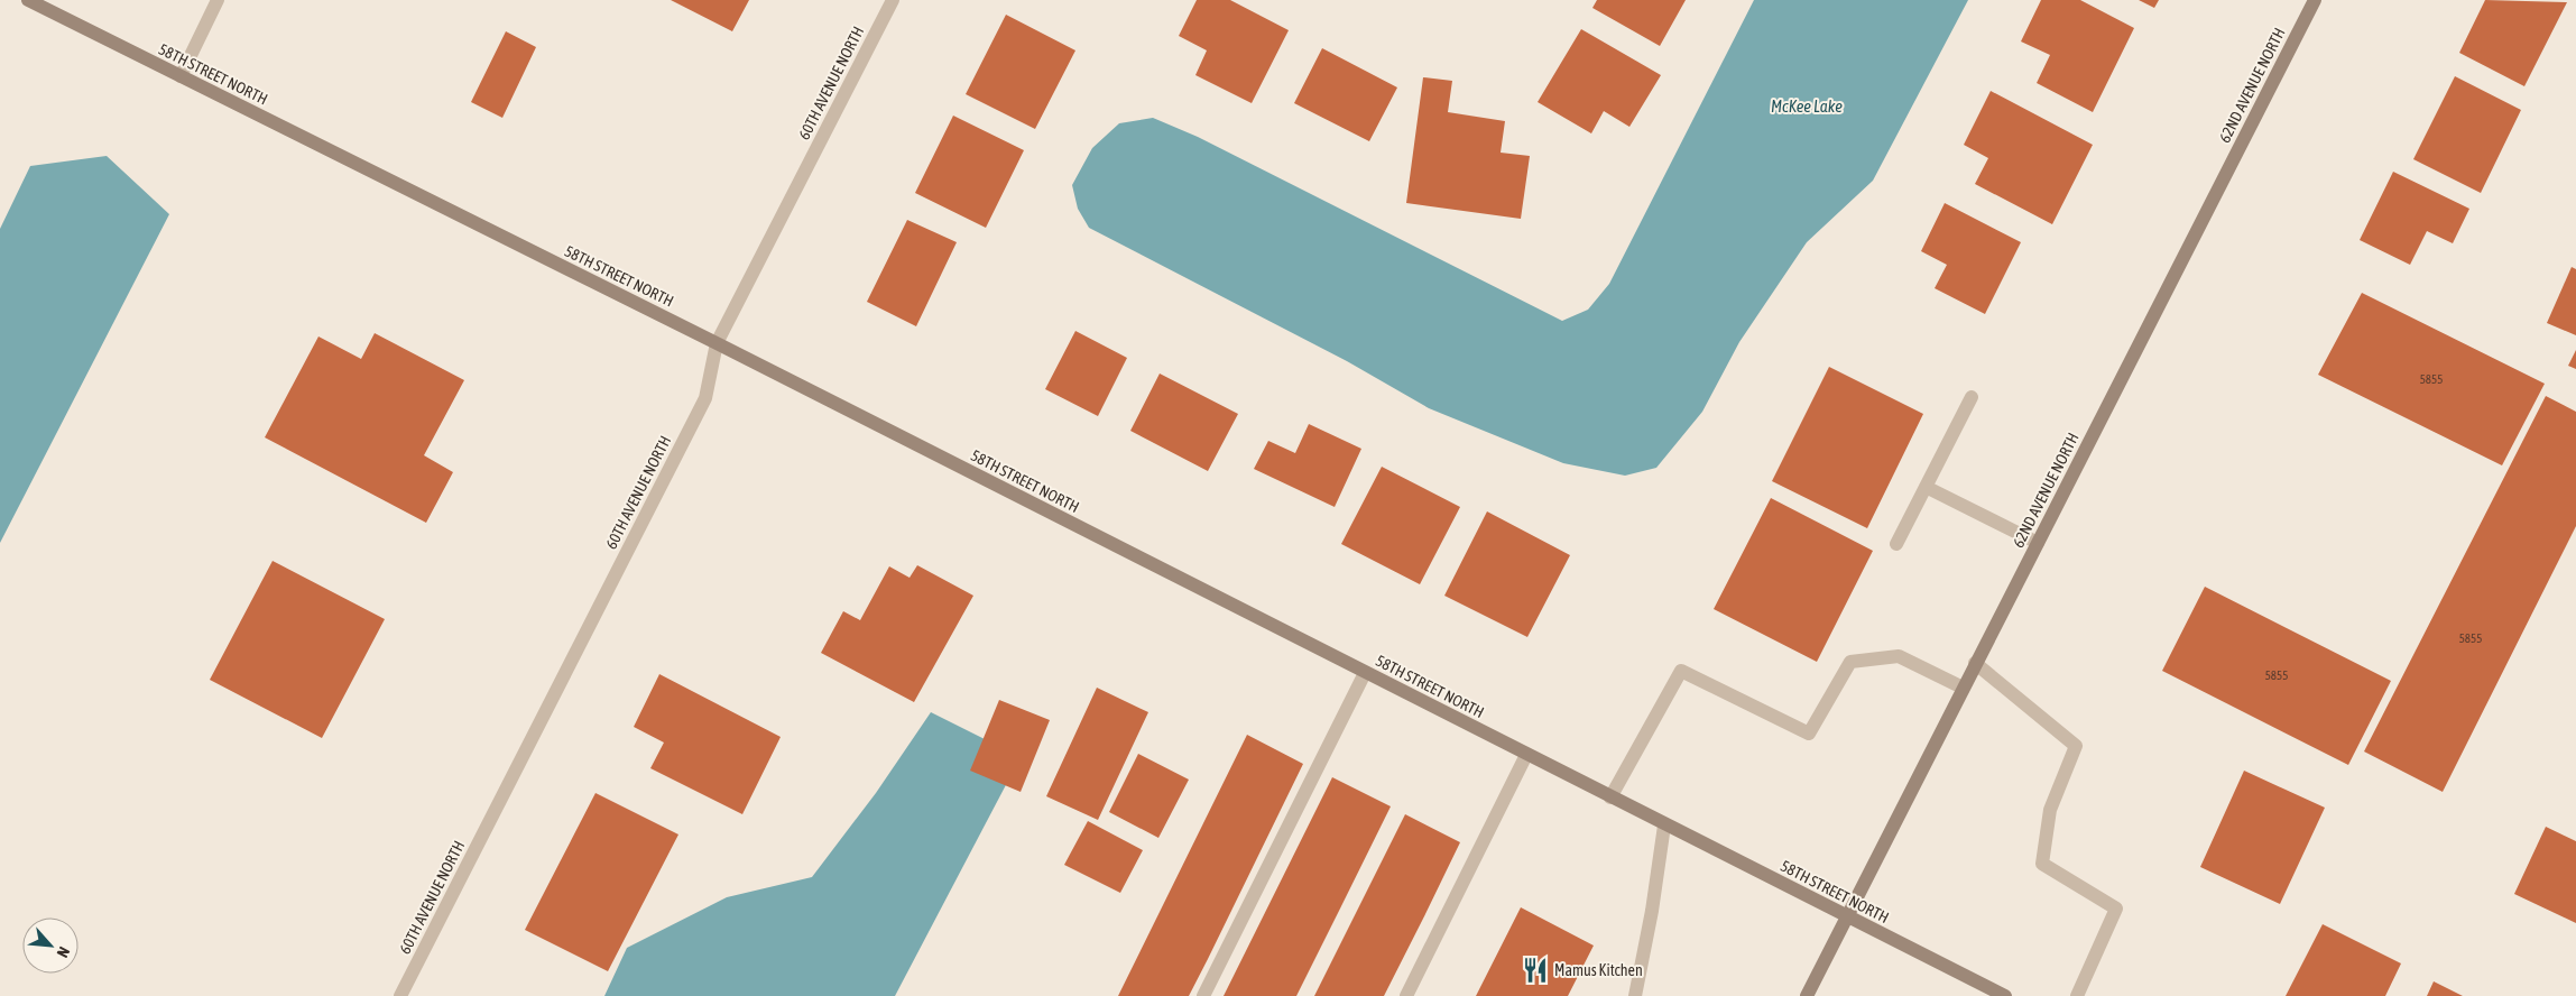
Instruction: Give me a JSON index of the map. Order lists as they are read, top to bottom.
{
  "streets": {
    "street": ["58TH STREET NORTH", "60TH AVENUE NORTH", "62ND AVENUE NORTH"]
  },
  "crossings": [
    ["58TH STREET NORTH", "60TH AVENUE NORTH"],
    ["58TH STREET NORTH", "62ND AVENUE NORTH"]
  ],
  "water": ["McKee Lake"],
  "places": {
    "restaurant": ["Mamus Kitchen"]
  },
  "house_numbers": ["5855", "5855", "5855"],
  "north": "bottom right"
}
